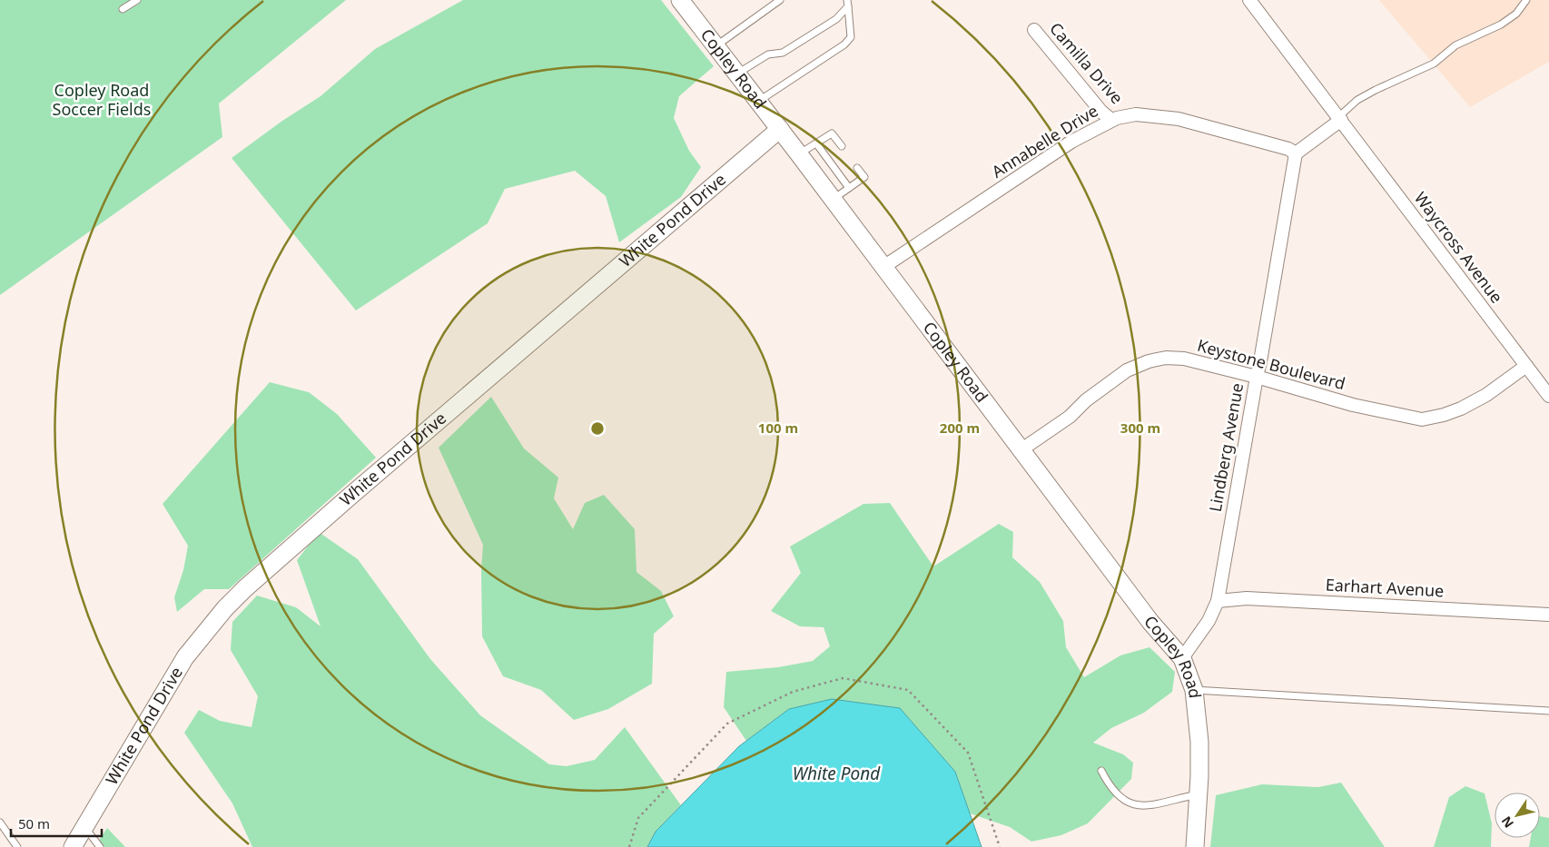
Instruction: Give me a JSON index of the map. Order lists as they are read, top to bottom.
{
  "streets": {
    "main road": ["Copley Road", "White Pond Drive"],
    "street": [
      "Camilla Drive",
      "Annabelle Drive",
      "Waycross Avenue",
      "Keystone Boulevard",
      "Lindberg Avenue",
      "Earhart Avenue"
    ]
  },
  "crossings": [
    ["Camilla Drive", "Annabelle Drive"],
    ["Copley Road", "Annabelle Drive"],
    ["Copley Road", "White Pond Drive"],
    ["Copley Road", "Keystone Boulevard"],
    ["Copley Road", "Lindberg Avenue"],
    ["Annabelle Drive", "Lindberg Avenue"],
    ["Waycross Avenue", "Keystone Boulevard"],
    ["Keystone Boulevard", "Lindberg Avenue"],
    ["Lindberg Avenue", "Earhart Avenue"]
  ],
  "water": ["White Pond"],
  "parks": ["Copley Road Soccer Fields"],
  "scale_bar": "50 m",
  "north": "bottom left",
  "rings": ["100 m", "200 m", "300 m"]
}
